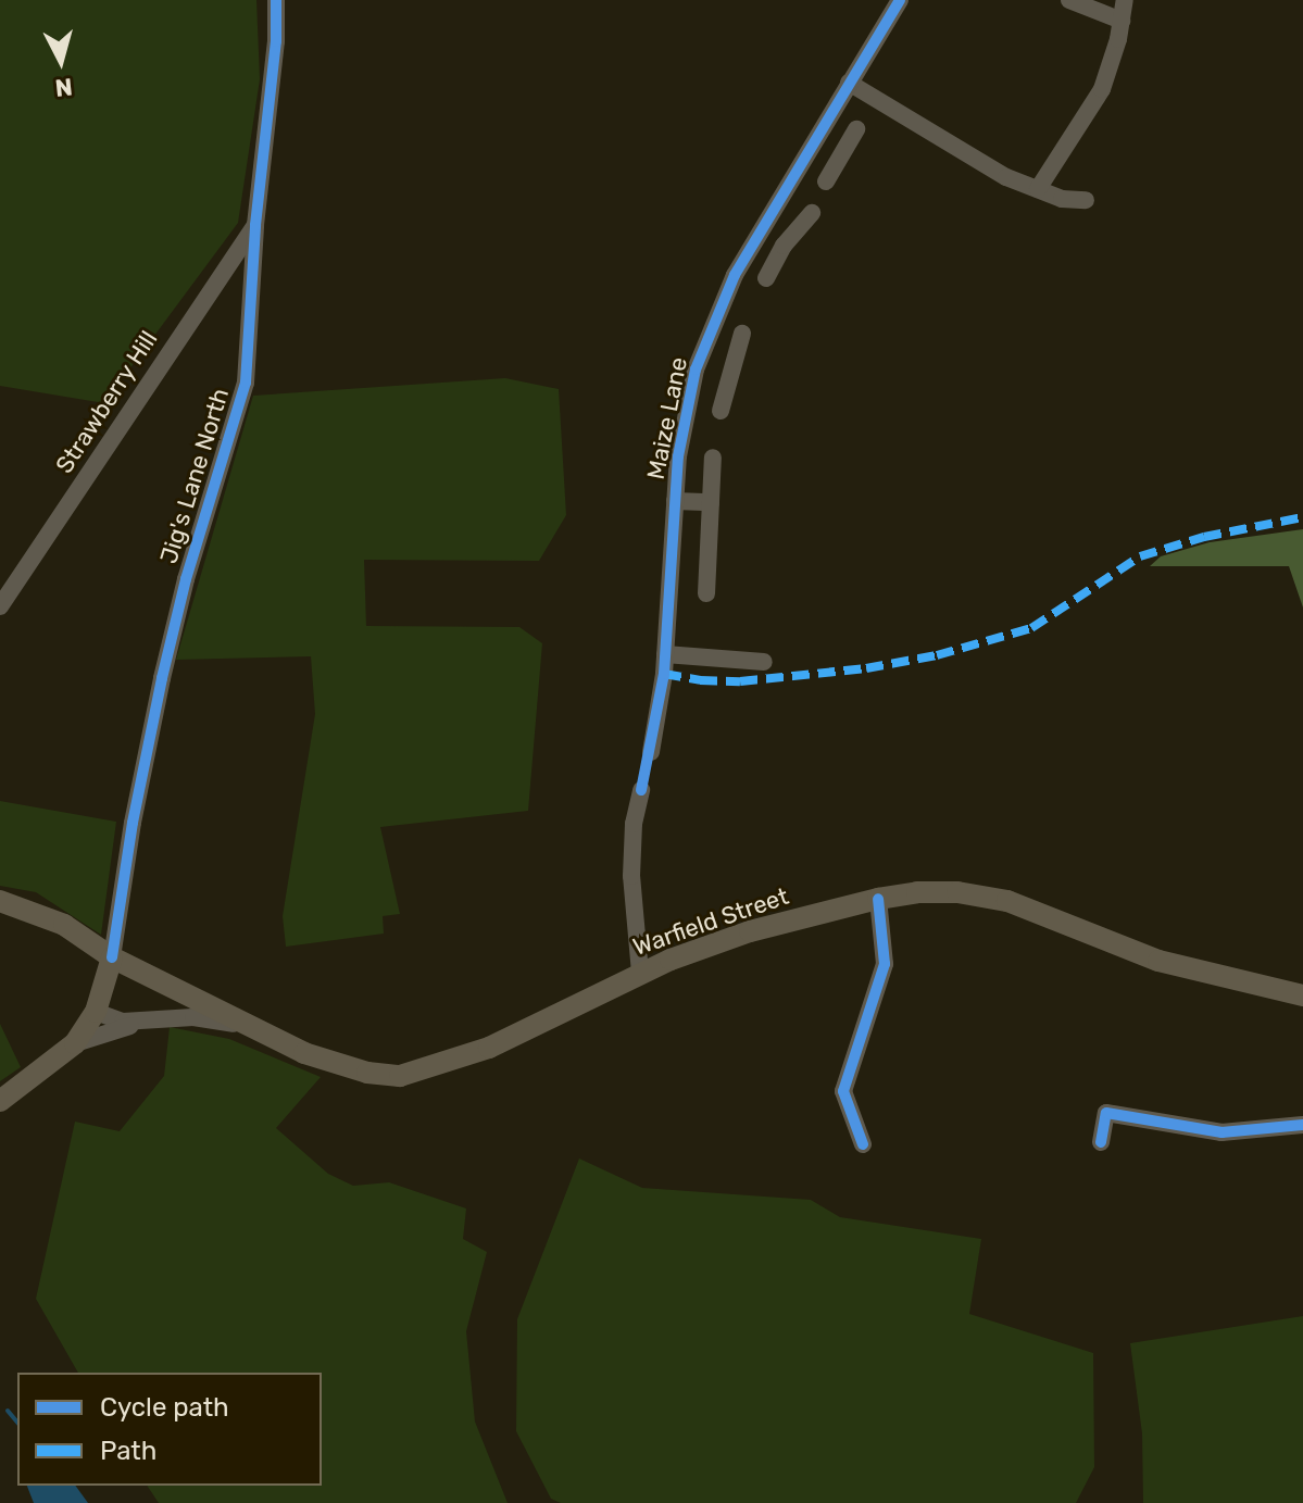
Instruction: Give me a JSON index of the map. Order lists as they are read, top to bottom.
{
  "streets": {
    "main road": ["Warfield Street"],
    "street": ["Strawberry Hill", "Maize Lane", "Jig's Lane North"]
  },
  "crossings": [
    ["Strawberry Hill", "Jig's Lane North"],
    ["Jig's Lane North", "Warfield Street"]
  ],
  "legend": ["Cycle path", "Path"],
  "north": "bottom"
}
